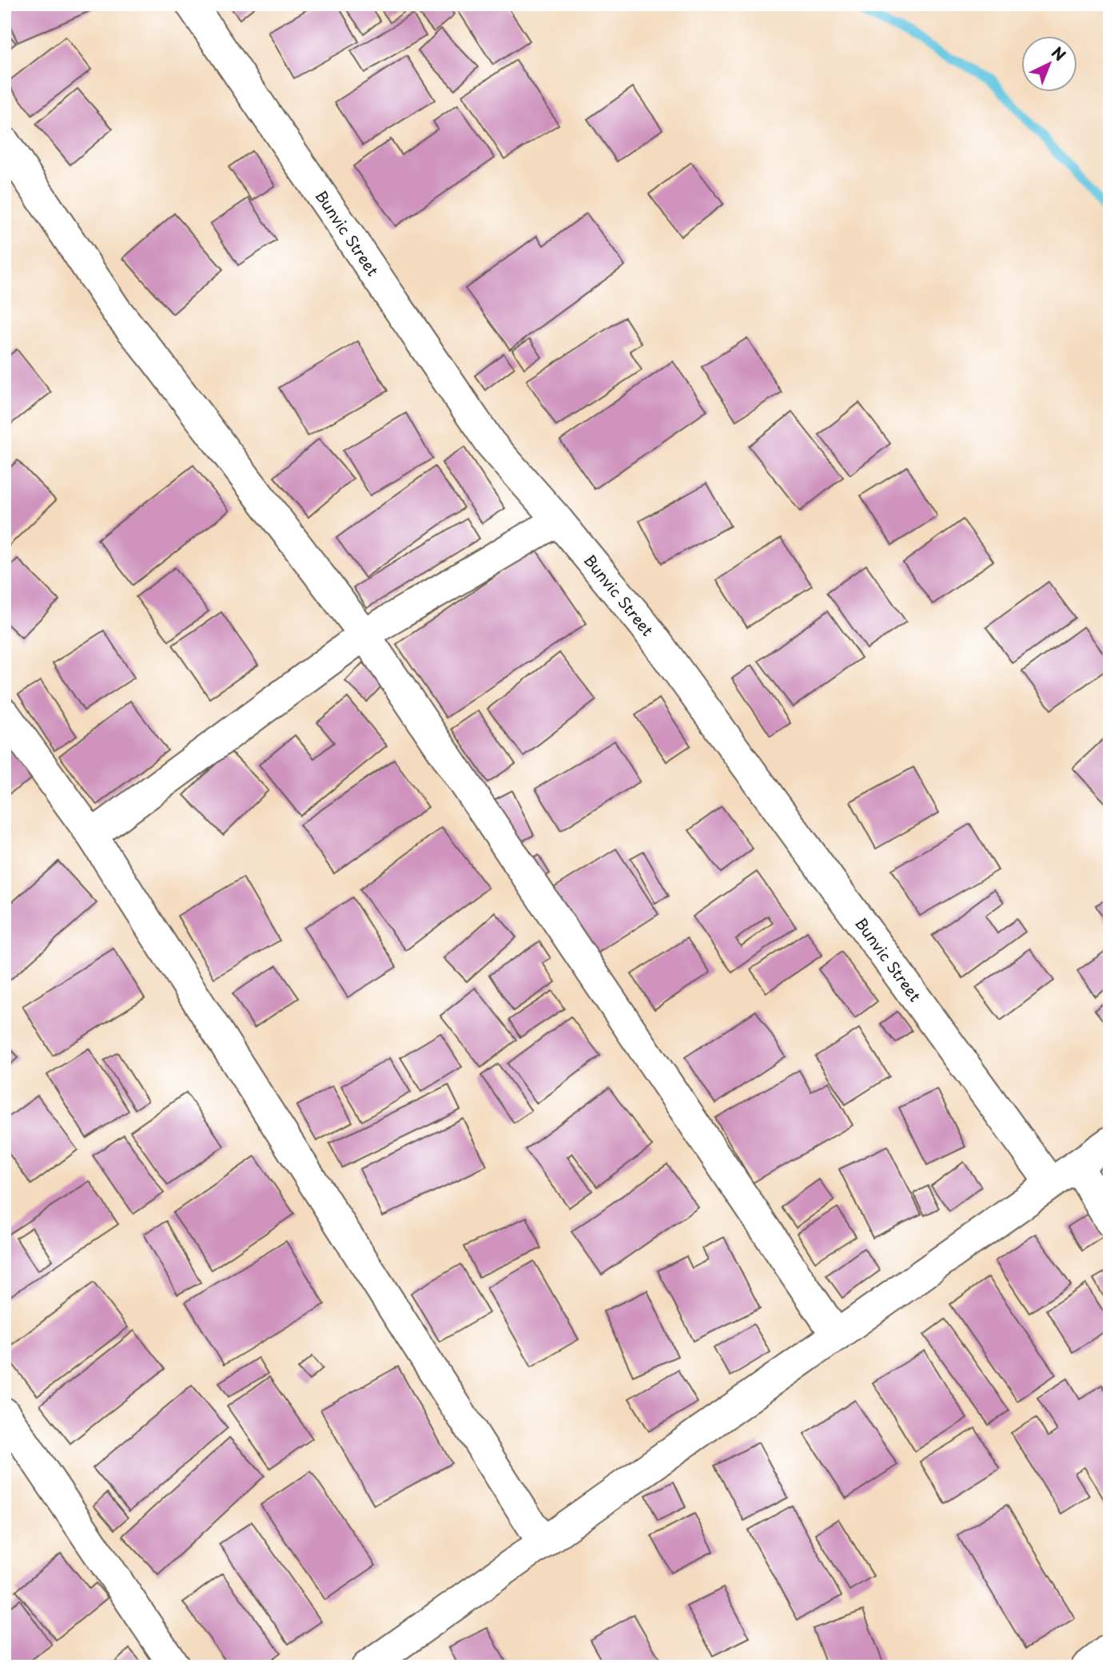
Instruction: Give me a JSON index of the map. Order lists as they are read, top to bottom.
{
  "streets": {
    "street": ["Bunvic Street"]
  },
  "north": "top right"
}
